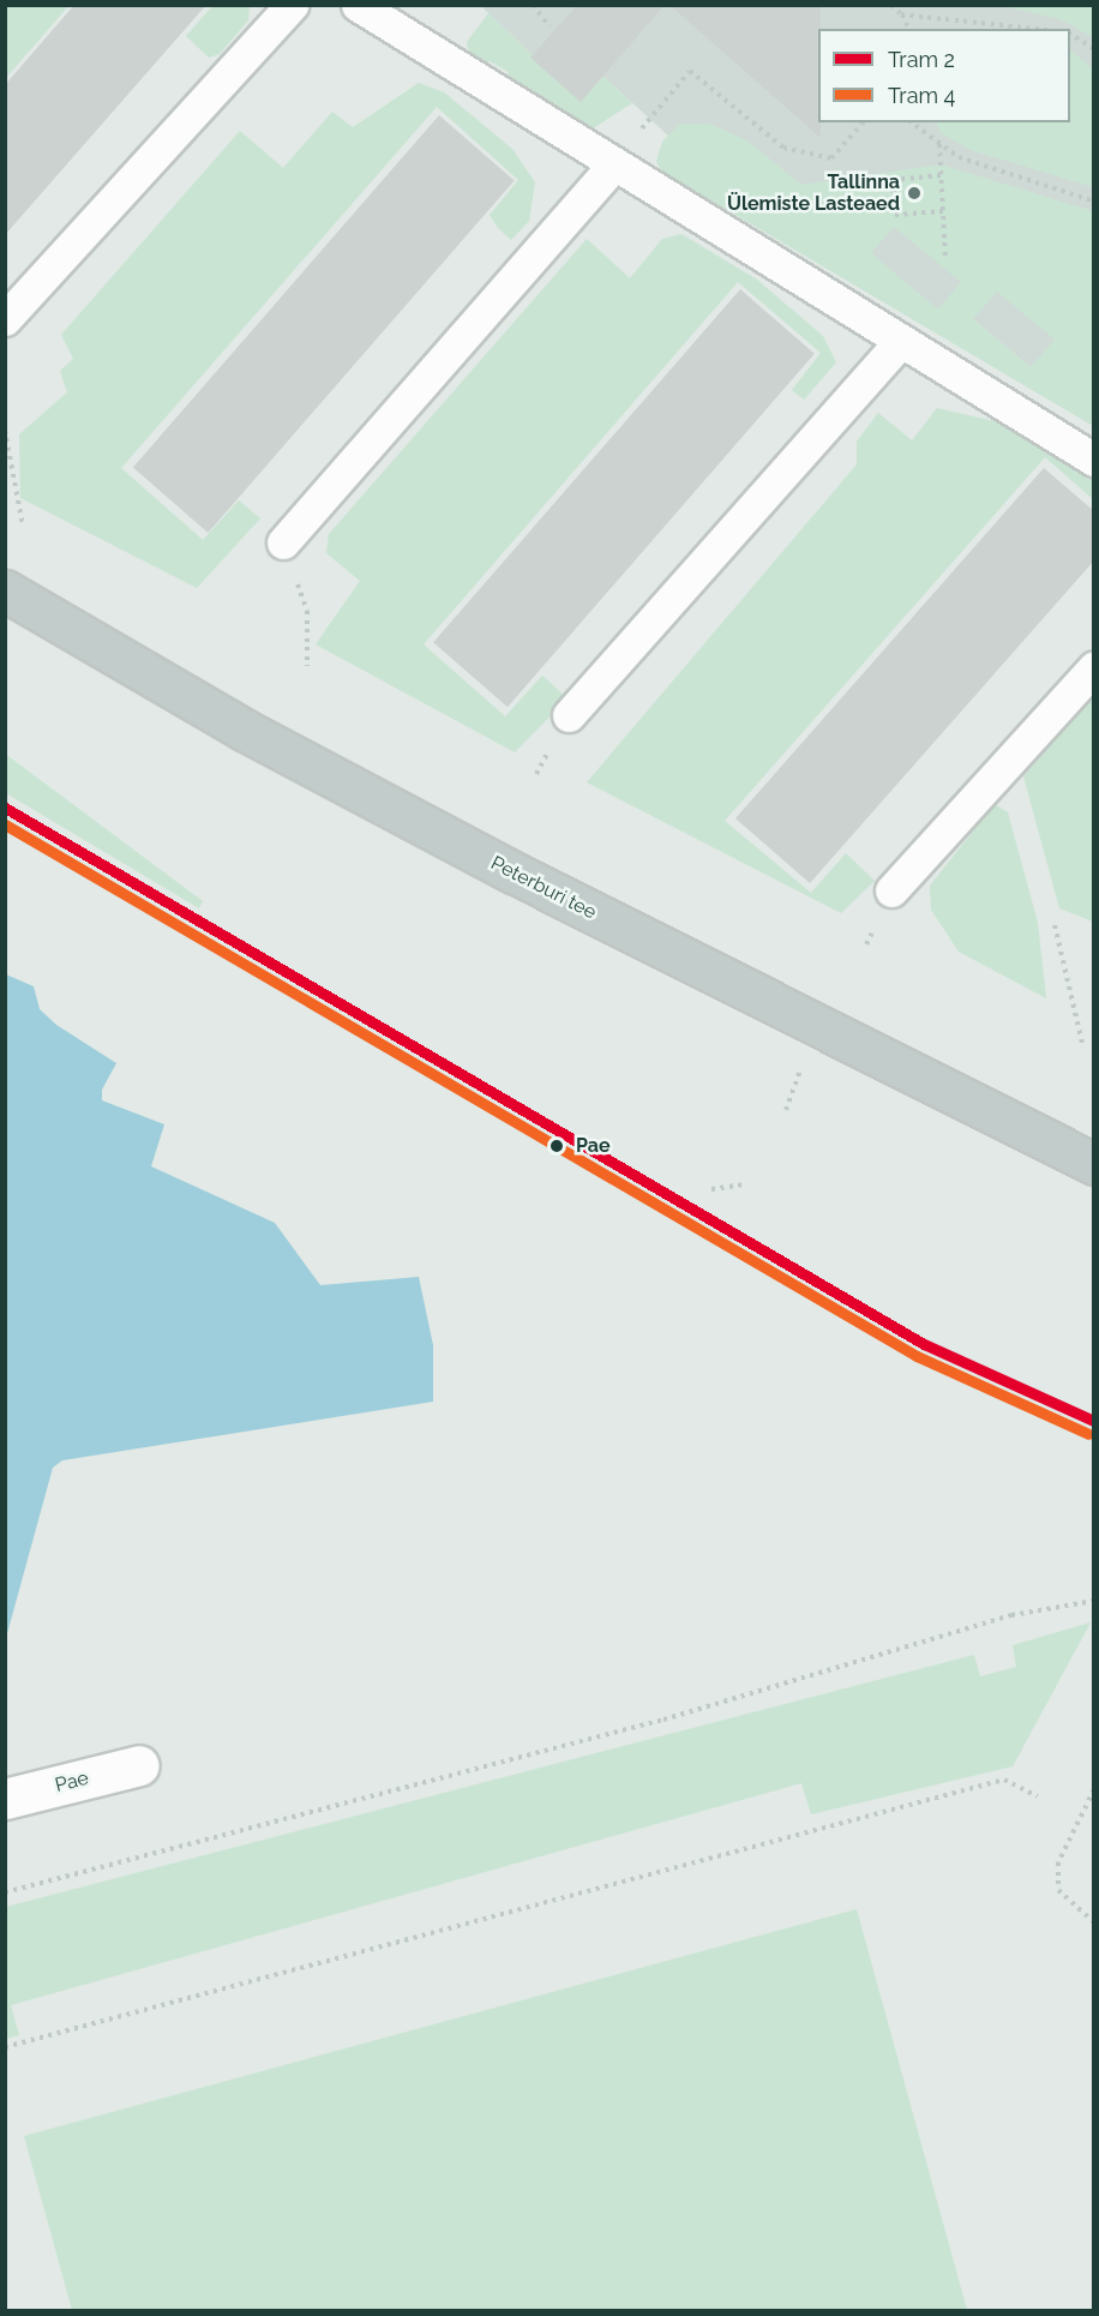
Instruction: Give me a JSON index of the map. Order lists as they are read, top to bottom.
{
  "streets": {
    "highway": ["Peterburi tee"],
    "main road": ["Pae"]
  },
  "places": ["Tallinna Ülemiste Lasteaed", "Pae"],
  "lines": ["tram line 2", "tram line 4"],
  "legend": ["Tram 2", "Tram 4"]
}
